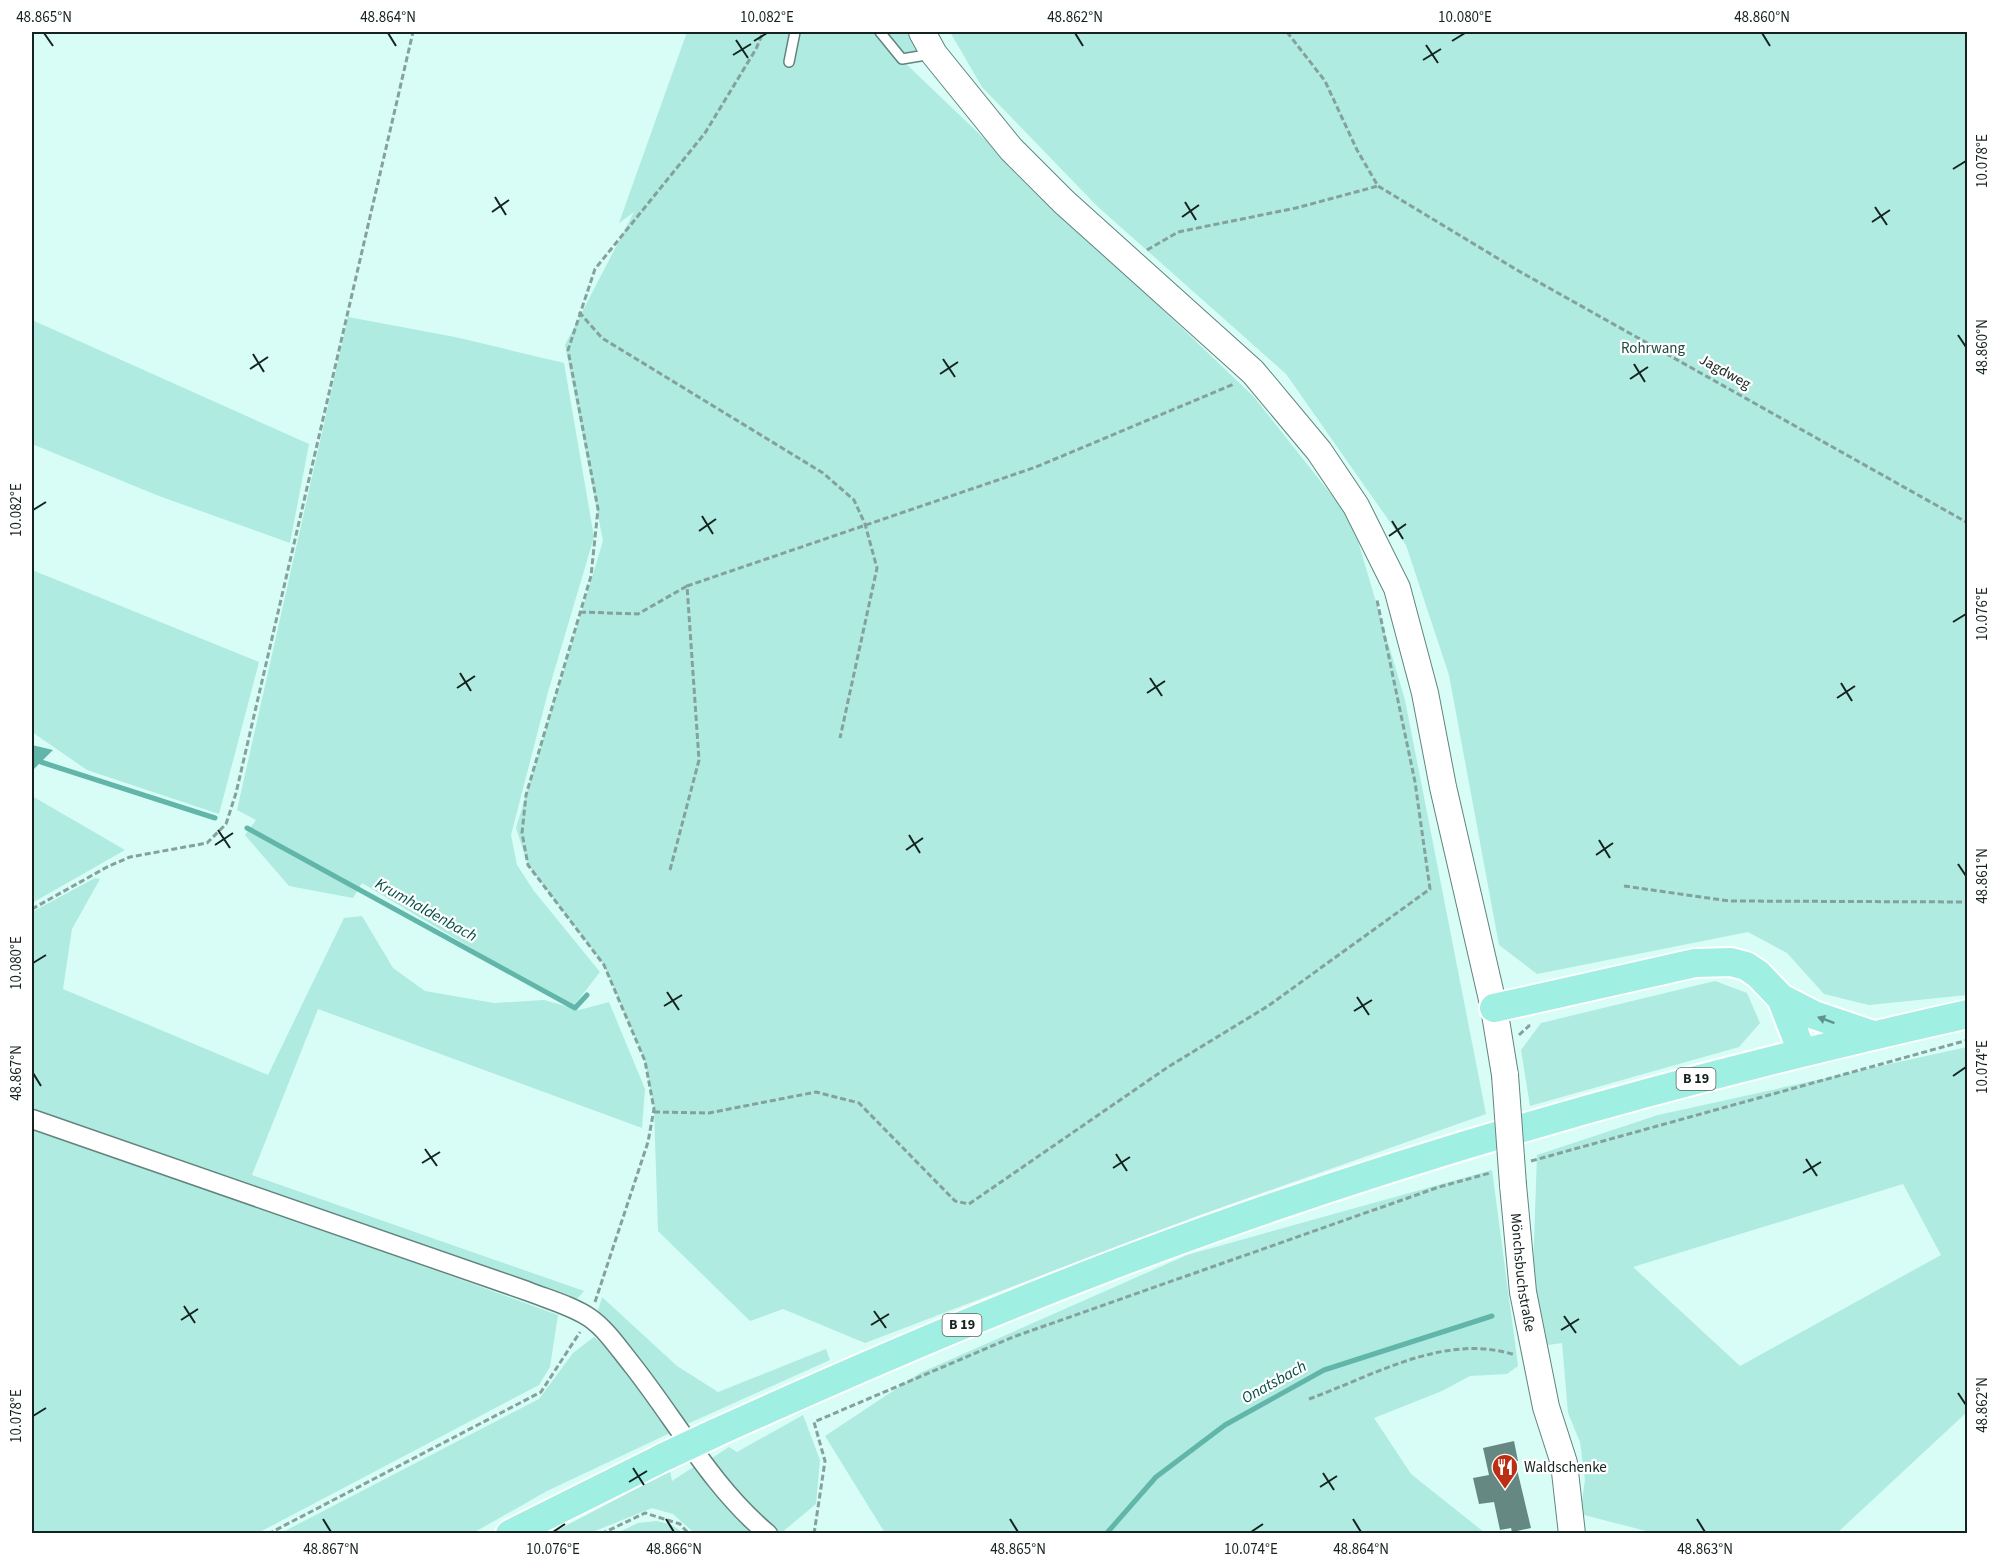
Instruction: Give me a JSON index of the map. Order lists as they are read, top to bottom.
{
  "streets": {
    "main road": ["B 19"],
    "street": ["Mönchsbuchstraße"],
    "path": ["Jagdweg"]
  },
  "water": ["Krumhaldenbach", "Onatsbach"],
  "parks": ["Rohrwang"],
  "places": {
    "restaurant": ["Waldschenke"]
  },
  "coordinates": [
    "48.865°N",
    "48.864°N",
    "10.082°E",
    "48.862°N",
    "10.080°E",
    "48.860°N",
    "10.078°E",
    "10.076°E",
    "48.861°N",
    "10.074°E",
    "48.867°N",
    "48.866°N",
    "48.863°N"
  ]
}
